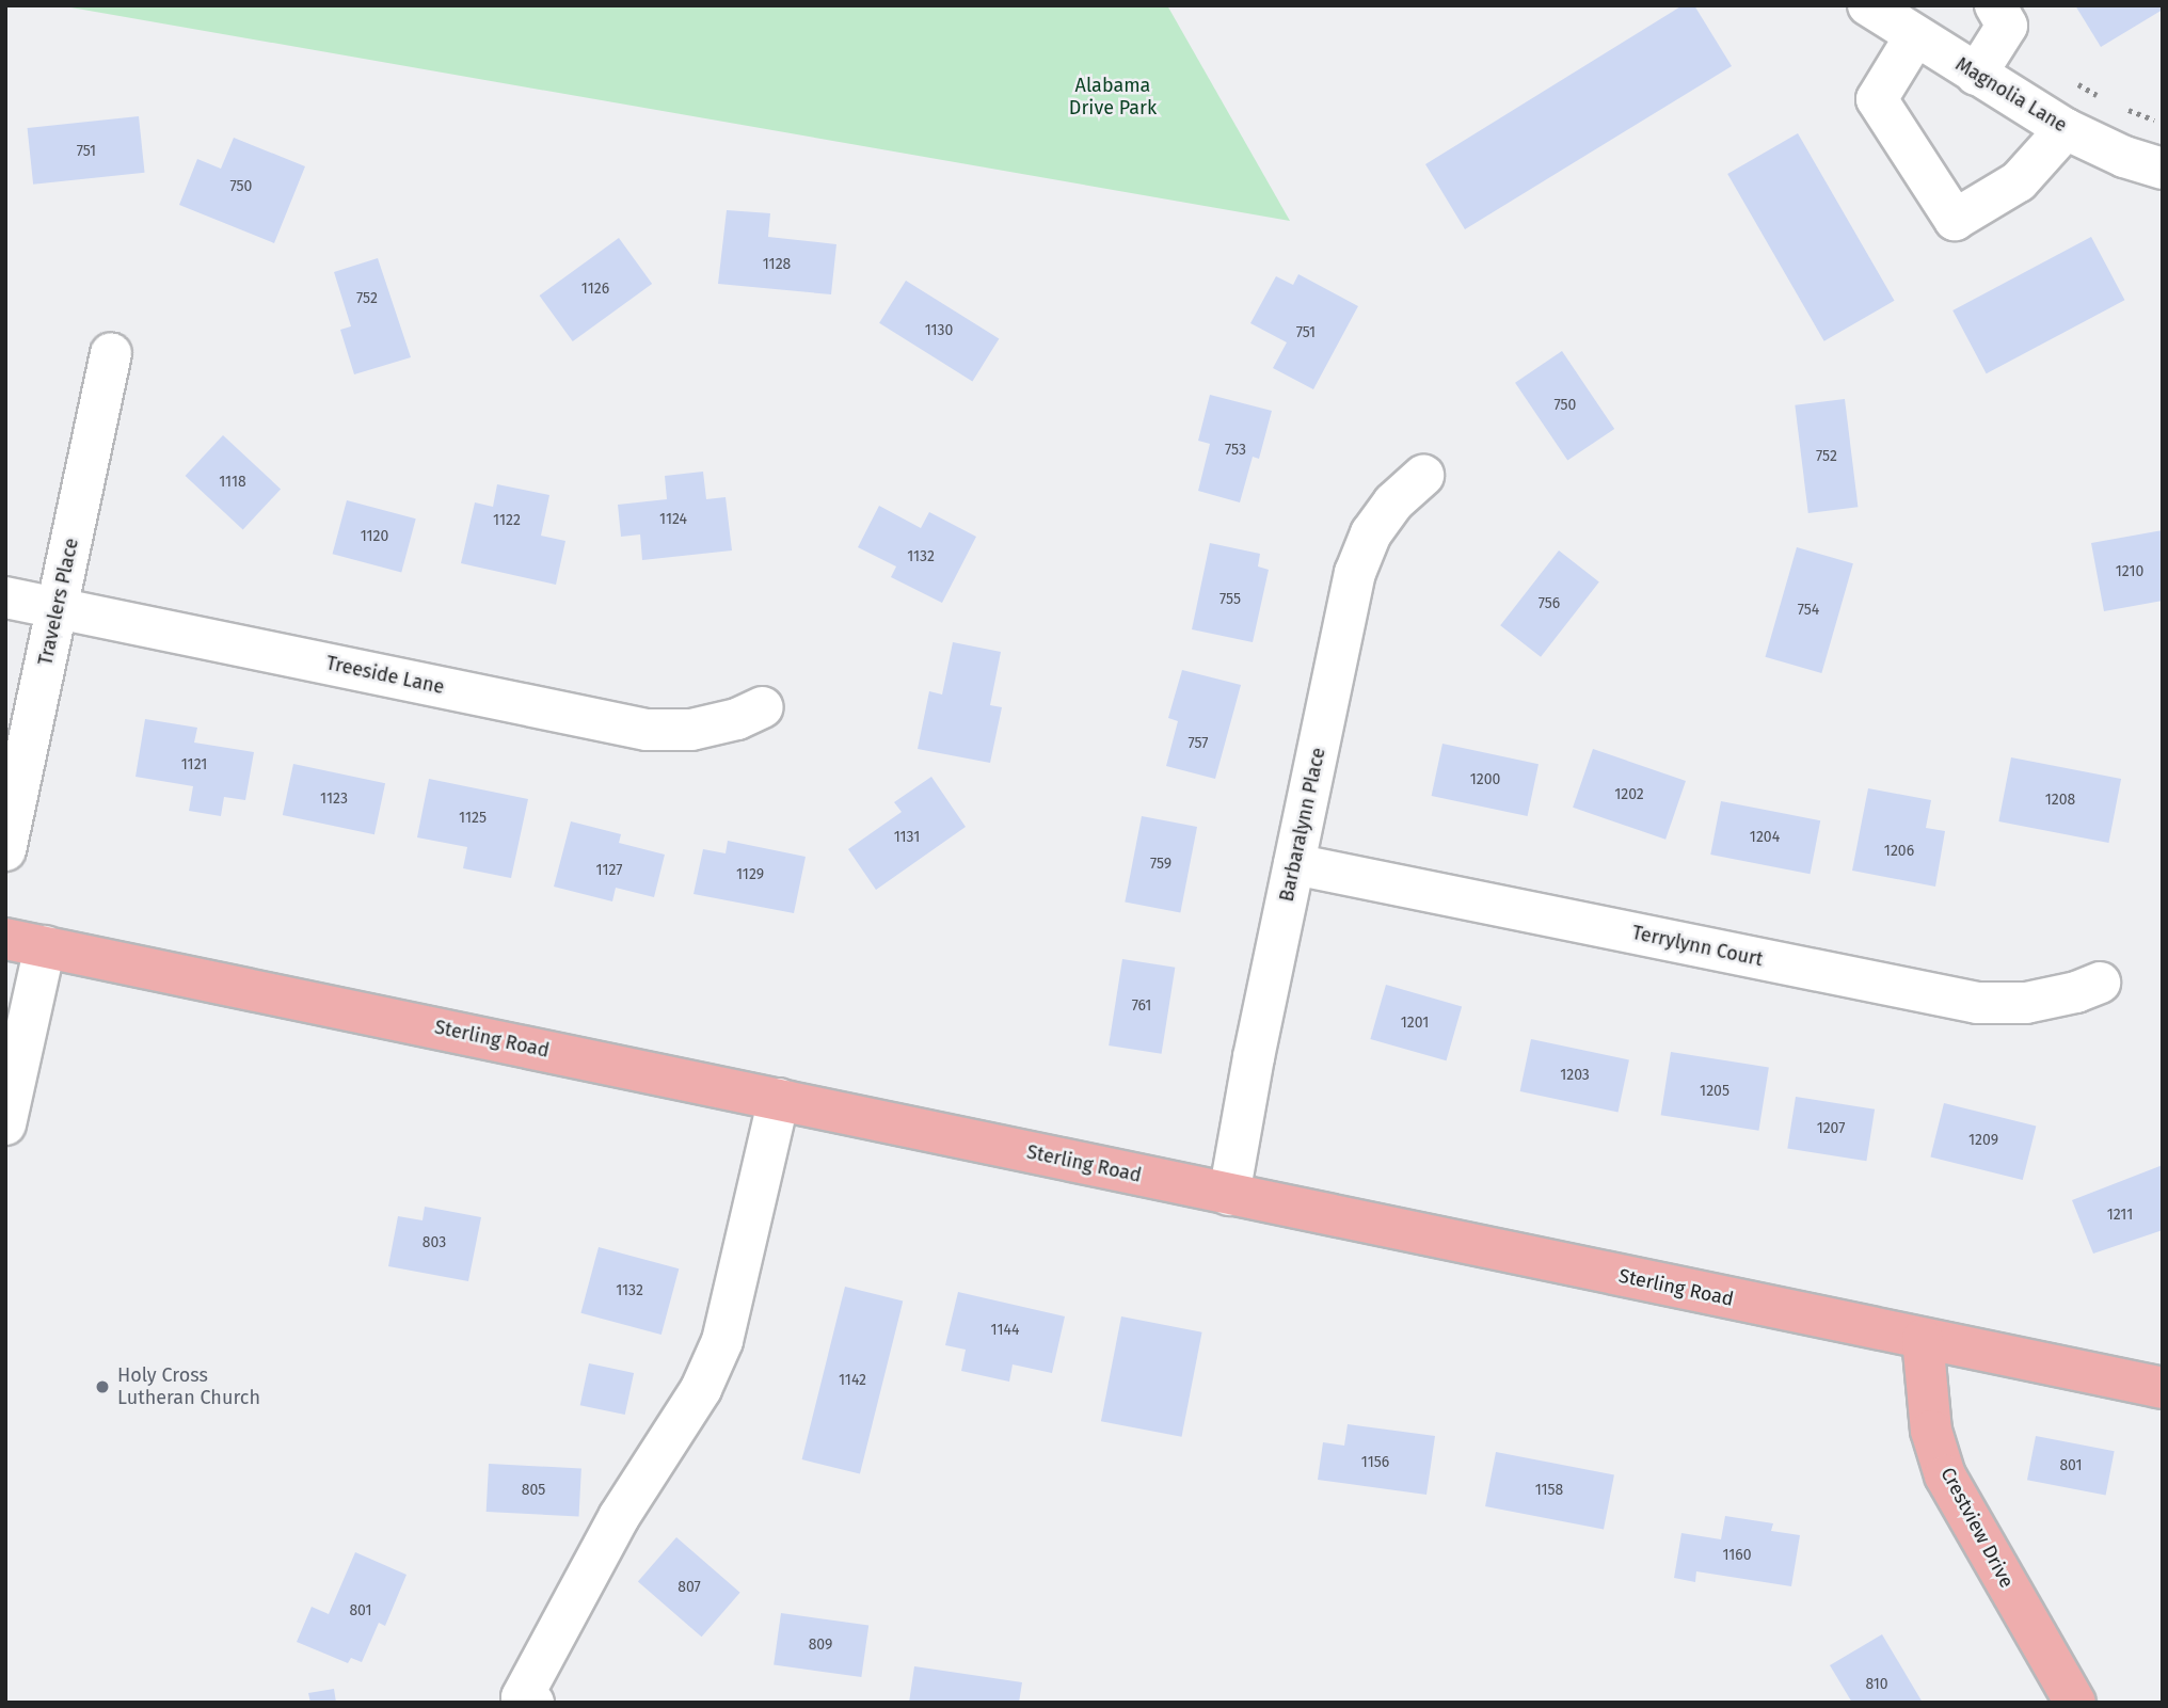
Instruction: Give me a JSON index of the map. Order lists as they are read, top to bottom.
{
  "streets": {
    "main road": ["Sterling Road", "Crestview Drive"],
    "street": [
      "Magnolia Lane",
      "Travelers Place",
      "Treeside Lane",
      "Barbaralynn Place",
      "Terrylynn Court"
    ]
  },
  "crossings": [
    ["Travelers Place", "Treeside Lane"],
    ["Barbaralynn Place", "Terrylynn Court"],
    ["Barbaralynn Place", "Sterling Road"],
    ["Sterling Road", "Crestview Drive"]
  ],
  "parks": ["Alabama Drive Park"],
  "places": ["Holy Cross Lutheran Church"],
  "house_numbers": [
    "751",
    "750",
    "1128",
    "1126",
    "752",
    "1130",
    "751",
    "750",
    "753",
    "752",
    "1118",
    "1124",
    "1122",
    "1120",
    "1132",
    "1210",
    "755",
    "756",
    "754",
    "757",
    "1121",
    "1200",
    "1202",
    "1123",
    "1208",
    "1125",
    "1131",
    "1204",
    "1206",
    "759",
    "1127",
    "1129",
    "761",
    "1201",
    "1203",
    "1205",
    "1207",
    "1209",
    "1211",
    "803",
    "1132",
    "1144",
    "1142",
    "1156",
    "801",
    "805",
    "1158",
    "1160",
    "807",
    "801",
    "809",
    "810"
  ]
}
